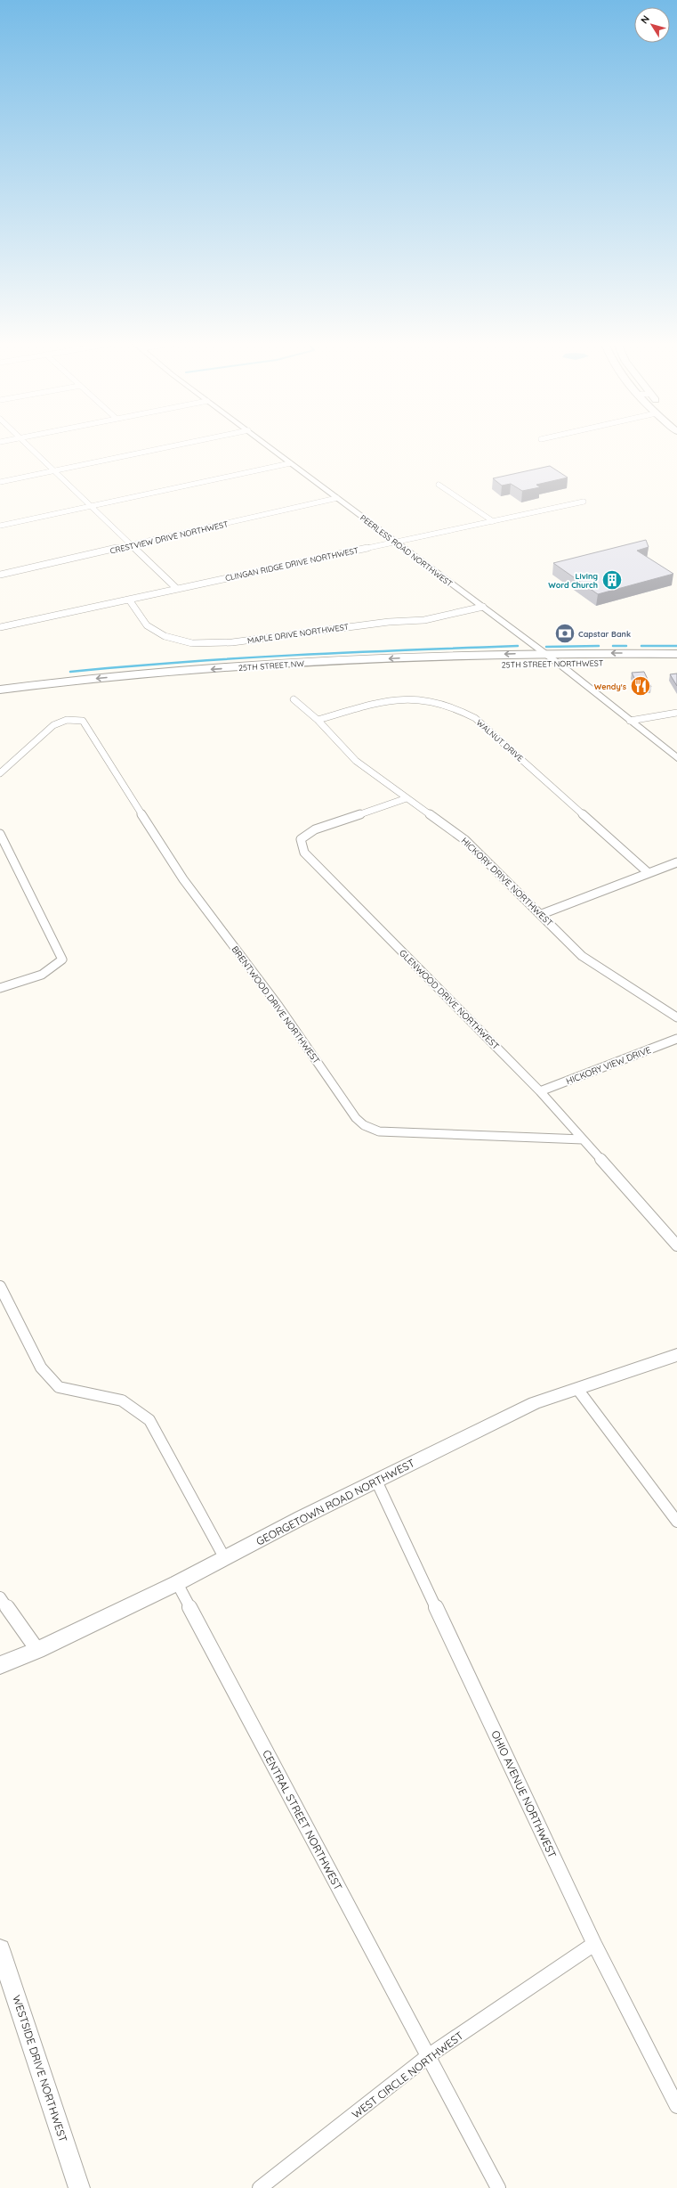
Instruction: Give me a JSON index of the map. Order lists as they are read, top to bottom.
{
  "streets": {
    "highway": ["25TH STREET NORTHWEST", "25TH STREET NW"],
    "street": [
      "CRESTVIEW DRIVE NORTHWEST",
      "PEERLESS ROAD NORTHWEST",
      "CLINGAN RIDGE DRIVE NORTHWEST",
      "MAPLE DRIVE NORTHWEST",
      "WALNUT DRIVE",
      "HICKORY DRIVE NORTHWEST",
      "GLENWOOD DRIVE NORTHWEST",
      "BRENTWOOD DRIVE NORTHWEST",
      "HICKORY VIEW DRIVE",
      "GEORGETOWN ROAD NORTHWEST",
      "OHIO AVENUE NORTHWEST",
      "CENTRAL STREET NORTHWEST",
      "WESTSIDE DRIVE NORTHWEST",
      "WEST CIRCLE NORTHWEST"
    ]
  },
  "crossings": [
    ["CRESTVIEW DRIVE NORTHWEST", "PEERLESS ROAD NORTHWEST"],
    ["PEERLESS ROAD NORTHWEST", "CLINGAN RIDGE DRIVE NORTHWEST"],
    ["PEERLESS ROAD NORTHWEST", "MAPLE DRIVE NORTHWEST"],
    ["PEERLESS ROAD NORTHWEST", "25TH STREET NORTHWEST"],
    ["PEERLESS ROAD NORTHWEST", "25TH STREET NW"],
    ["CLINGAN RIDGE DRIVE NORTHWEST", "MAPLE DRIVE NORTHWEST"],
    ["25TH STREET NORTHWEST", "25TH STREET NW"],
    ["WALNUT DRIVE", "HICKORY DRIVE NORTHWEST"],
    ["HICKORY DRIVE NORTHWEST", "GLENWOOD DRIVE NORTHWEST"],
    ["GLENWOOD DRIVE NORTHWEST", "BRENTWOOD DRIVE NORTHWEST"],
    ["GLENWOOD DRIVE NORTHWEST", "HICKORY VIEW DRIVE"],
    ["GEORGETOWN ROAD NORTHWEST", "OHIO AVENUE NORTHWEST"],
    ["GEORGETOWN ROAD NORTHWEST", "CENTRAL STREET NORTHWEST"],
    ["OHIO AVENUE NORTHWEST", "WEST CIRCLE NORTHWEST"],
    ["CENTRAL STREET NORTHWEST", "WEST CIRCLE NORTHWEST"]
  ],
  "places": {
    "building": ["Living Word Church"],
    "bank": ["Capstar Bank"],
    "restaurant": ["Wendy's"]
  },
  "north": "top left"
}
